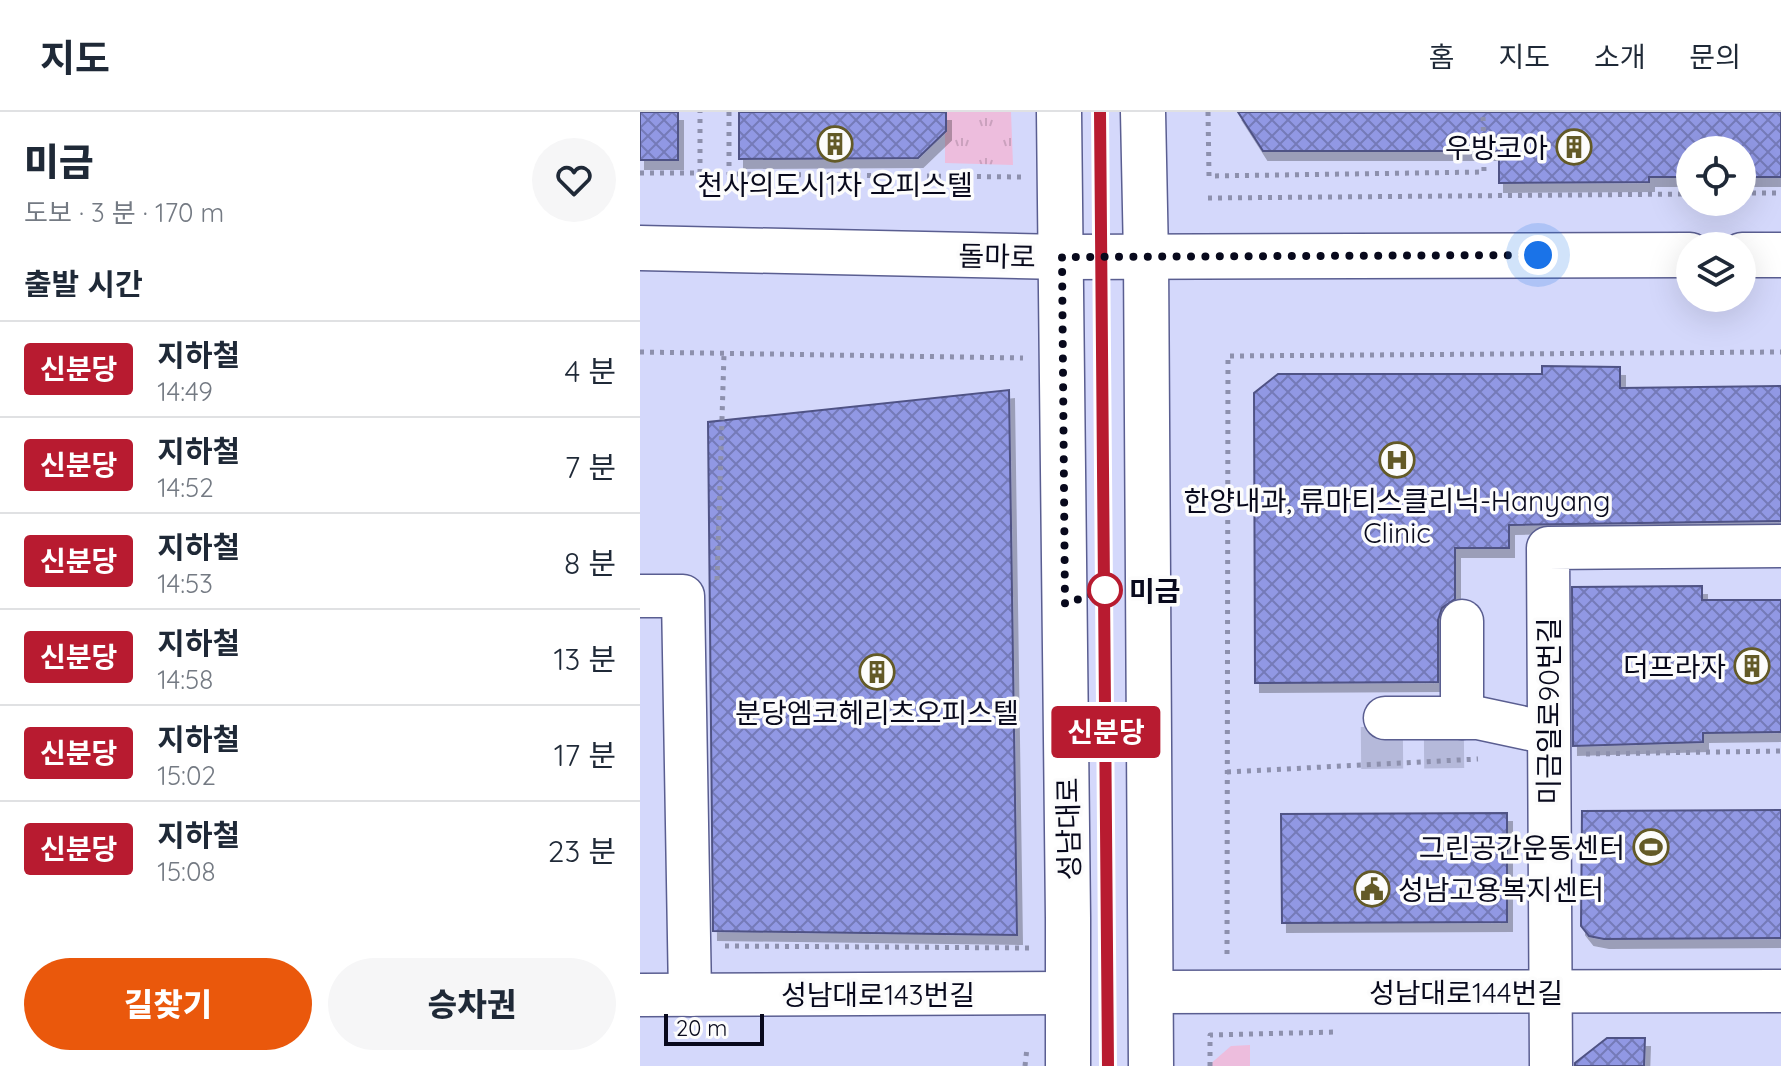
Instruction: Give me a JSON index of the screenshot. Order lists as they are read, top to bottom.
{
  "streets": {
    "main road": ["돌마로", "성남대로"],
    "street": ["미금일로90번길", "성남대로144번길", "성남대로143번길"]
  },
  "crossings": [
    ["돌마로", "성남대로"],
    ["미금일로90번길", "성남대로144번길"],
    ["성남대로", "성남대로143번길"]
  ],
  "places": {
    "building": [
      "천사의도시1차 오피스텔",
      "우방코아",
      "더프라자",
      "분당엠코헤리츠오피스텔"
    ],
    "hospital": ["한양내과, 류마티스클리닉-Hanyang Clinic"],
    "other": ["미금"],
    "sports": ["그린공간운동센터"],
    "public building": ["성남고용복지센터"]
  },
  "lines": ["metro line 신분당"],
  "scale_bar": "20 m",
  "page": {
    "header": "지도",
    "nav": [
      "홈",
      "지도",
      "소개",
      "문의"
    ],
    "heading": [
      ["미금", "도보 · 3 분 · 170 m"],
      "출발 시간"
    ],
    "on_map": "신분당",
    "list": [
      {
        "mark": "신분당",
        "name": "지하철",
        "note": "14:49",
        "value": "4 분"
      },
      {
        "mark": "신분당",
        "name": "지하철",
        "note": "14:52",
        "value": "7 분"
      },
      {
        "mark": "신분당",
        "name": "지하철",
        "note": "14:53",
        "value": "8 분"
      },
      {
        "mark": "신분당",
        "name": "지하철",
        "note": "14:58",
        "value": "13 분"
      },
      {
        "mark": "신분당",
        "name": "지하철",
        "note": "15:02",
        "value": "17 분"
      },
      {
        "mark": "신분당",
        "name": "지하철",
        "note": "15:08",
        "value": "23 분"
      }
    ],
    "buttons": ["길찾기", "승차권"],
    "scale": "20 m"
  }
}
